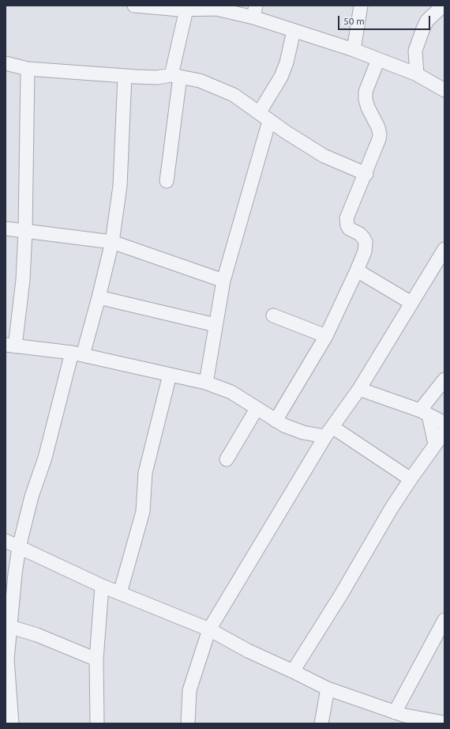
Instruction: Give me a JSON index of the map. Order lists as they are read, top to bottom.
{
  "scale_bar": "50 m"
}
